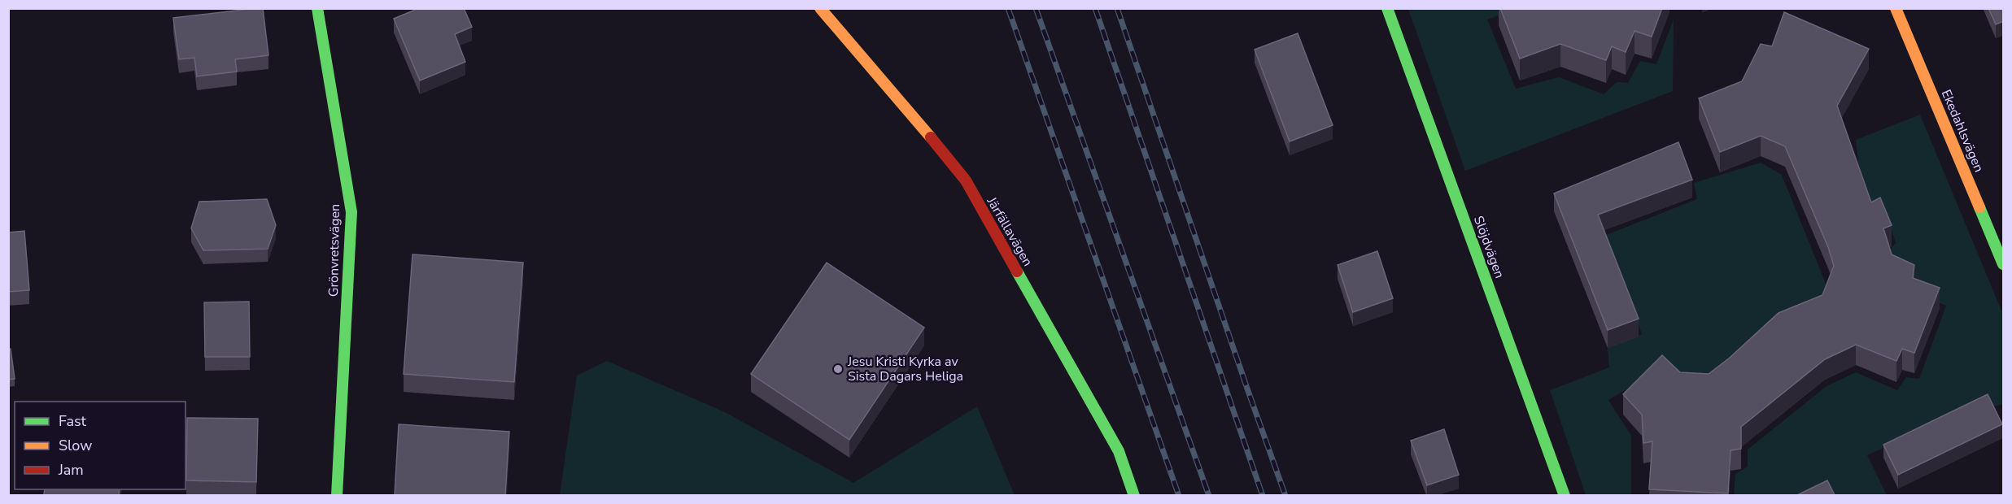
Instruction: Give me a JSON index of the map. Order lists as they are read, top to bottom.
{
  "streets": {
    "street": [
      "Ekedahlsvägen",
      "Järfällavägen",
      "Slöjdvägen",
      "Grönvretsvägen"
    ]
  },
  "places": ["Jesu Kristi Kyrka av Sista Dagars Heliga"],
  "legend": ["Fast", "Slow", "Jam"]
}
